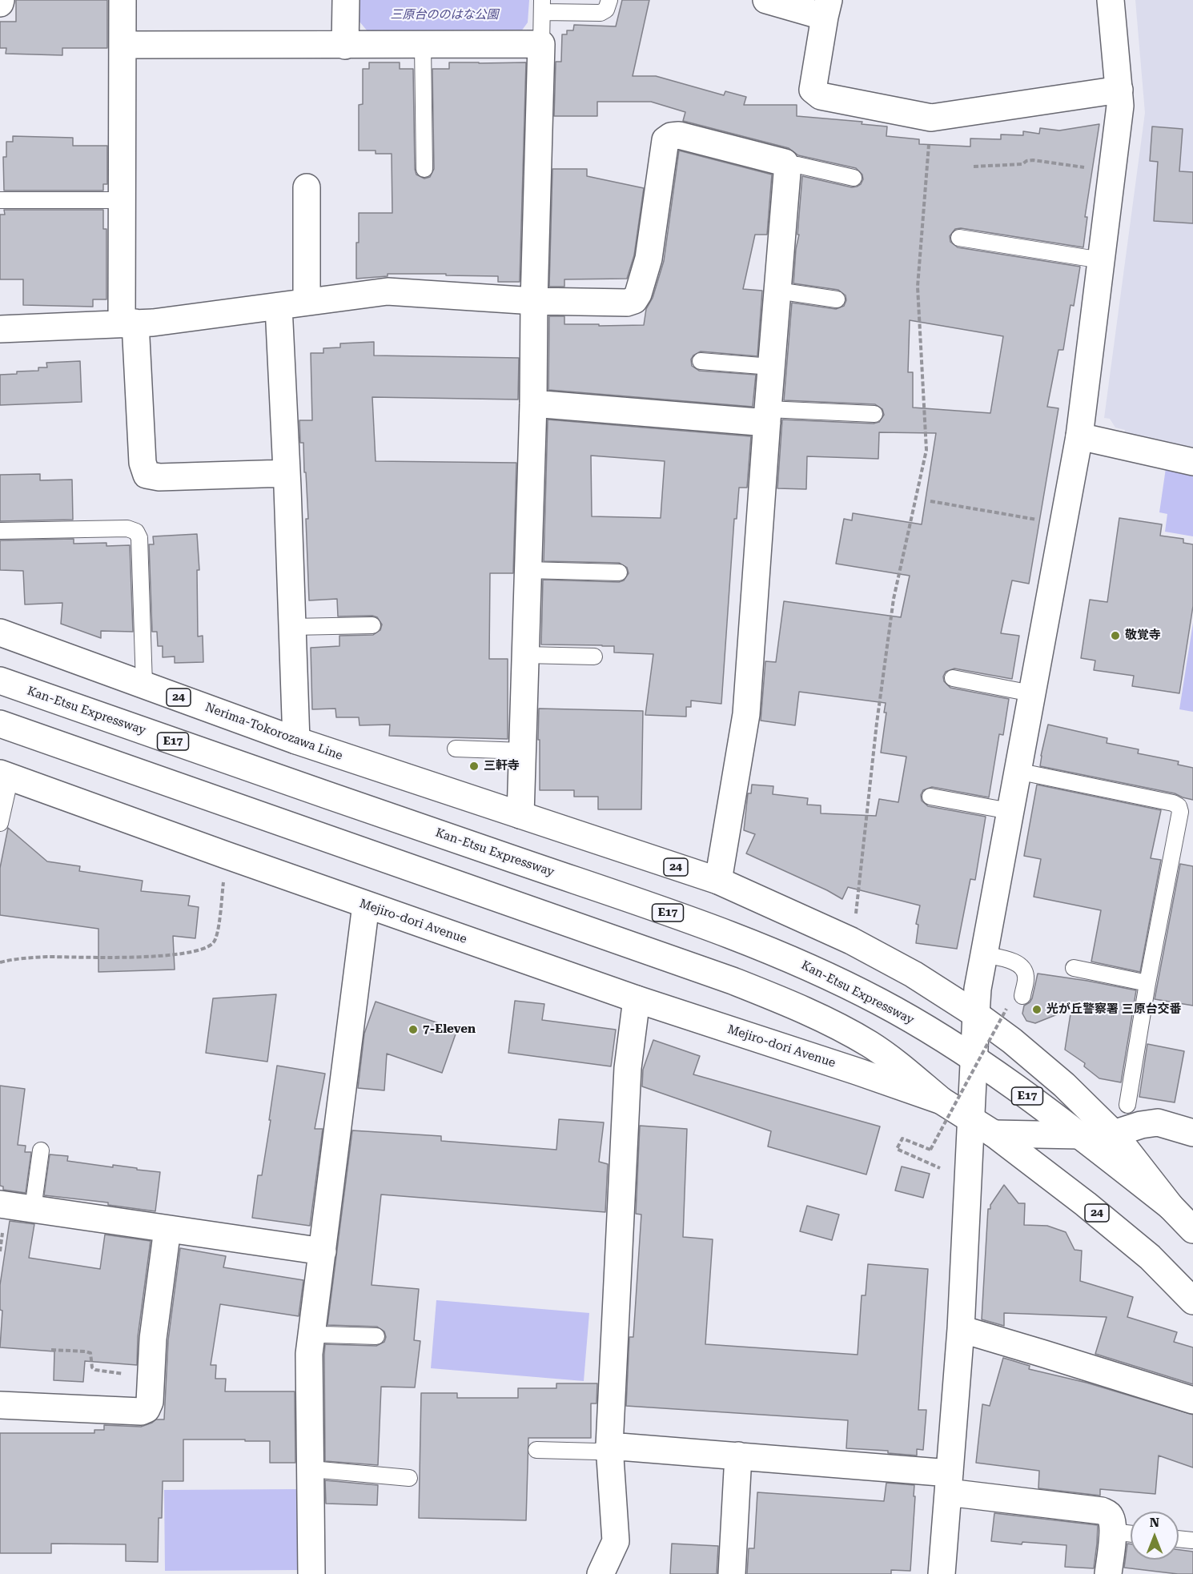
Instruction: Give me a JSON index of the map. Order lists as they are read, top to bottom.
{
  "streets": {
    "main road": [
      "24",
      "Kan-Etsu Expressway",
      "Nerima-Tokorozawa Line",
      "E17",
      "Mejiro-dori Avenue"
    ]
  },
  "crossings": [
    ["24", "Nerima-Tokorozawa Line"],
    ["24", "E17"],
    ["24", "Mejiro-dori Avenue"],
    ["Kan-Etsu Expressway", "E17"]
  ],
  "parks": ["三原台ののはな公園"],
  "places": [
    "敬覚寺",
    "三軒寺",
    "光が丘警察署 三原台交番",
    "7-Eleven"
  ],
  "north": "top"
}
